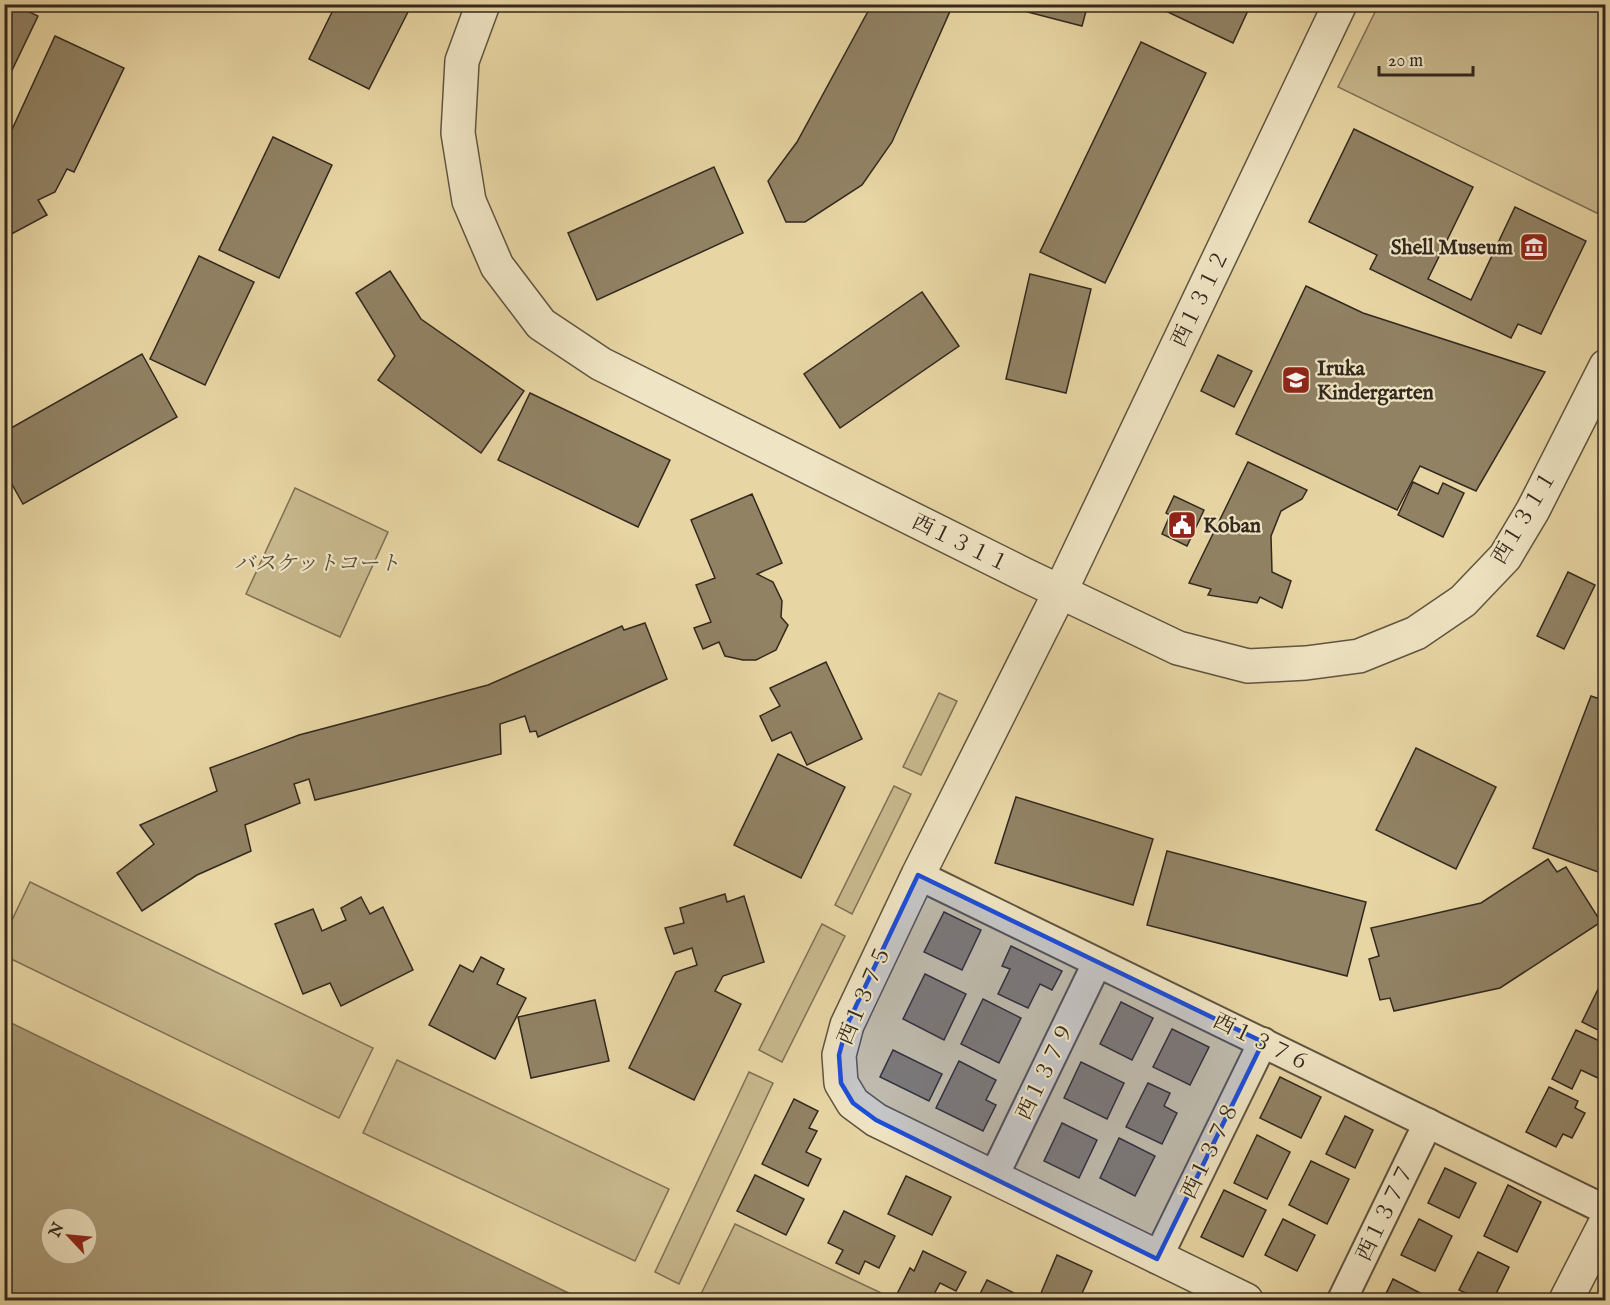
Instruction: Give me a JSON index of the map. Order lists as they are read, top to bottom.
{
  "streets": {
    "street": [
      "西１３１２",
      "西１３１１",
      "西１３７５",
      "西１３７６",
      "西１３７９",
      "西１３７８",
      "西１３７７"
    ]
  },
  "crossings": [
    ["西１３１２", "西１３１１"],
    ["西１３１２", "西１３７５"],
    ["西１３１１", "西１３７５"],
    ["西１３７５", "西１３７６"],
    ["西１３７５", "西１３７９"],
    ["西１３７５", "西１３７８"],
    ["西１３７６", "西１３７９"],
    ["西１３７６", "西１３７８"],
    ["西１３７６", "西１３７７"]
  ],
  "parks": ["バスケットコート"],
  "places": {
    "museum": ["Shell Museum"],
    "school or university": ["Iruka Kindergarten"],
    "public building": ["Koban"]
  },
  "scale_bar": "20 m",
  "north": "top left"
}
